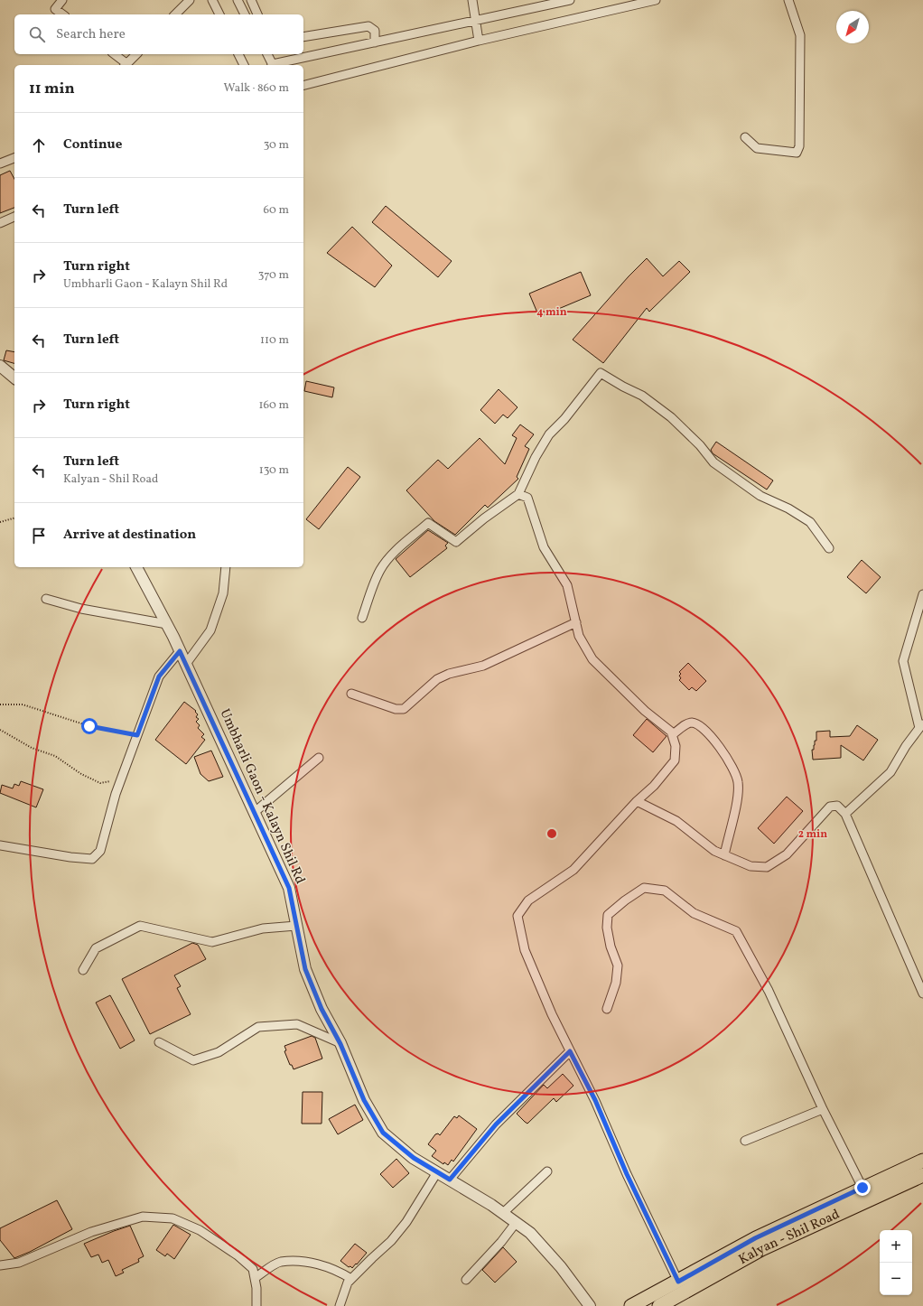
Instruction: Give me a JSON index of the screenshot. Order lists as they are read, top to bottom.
{
  "streets": {
    "main road": ["Kalyan - Shil Road"],
    "street": ["Umbharli Gaon - Kalayn Shil Rd"]
  },
  "north": "bottom left",
  "page": {
    "search": "Search here",
    "heading": ["11 min", "Walk · 860 m"],
    "list": [
      ["Continue", "30 m"],
      ["Turn left", "60 m"],
      ["Turn right", "Umbharli Gaon - Kalayn Shil Rd", "370 m"],
      ["Turn left", "110 m"],
      ["Turn right", "160 m"],
      ["Turn left", "Kalyan - Shil Road", "130 m"],
      "Arrive at destination"
    ],
    "map_buttons": ["+", "−"]
  },
  "rings": ["4 min", "2 min"]
}
